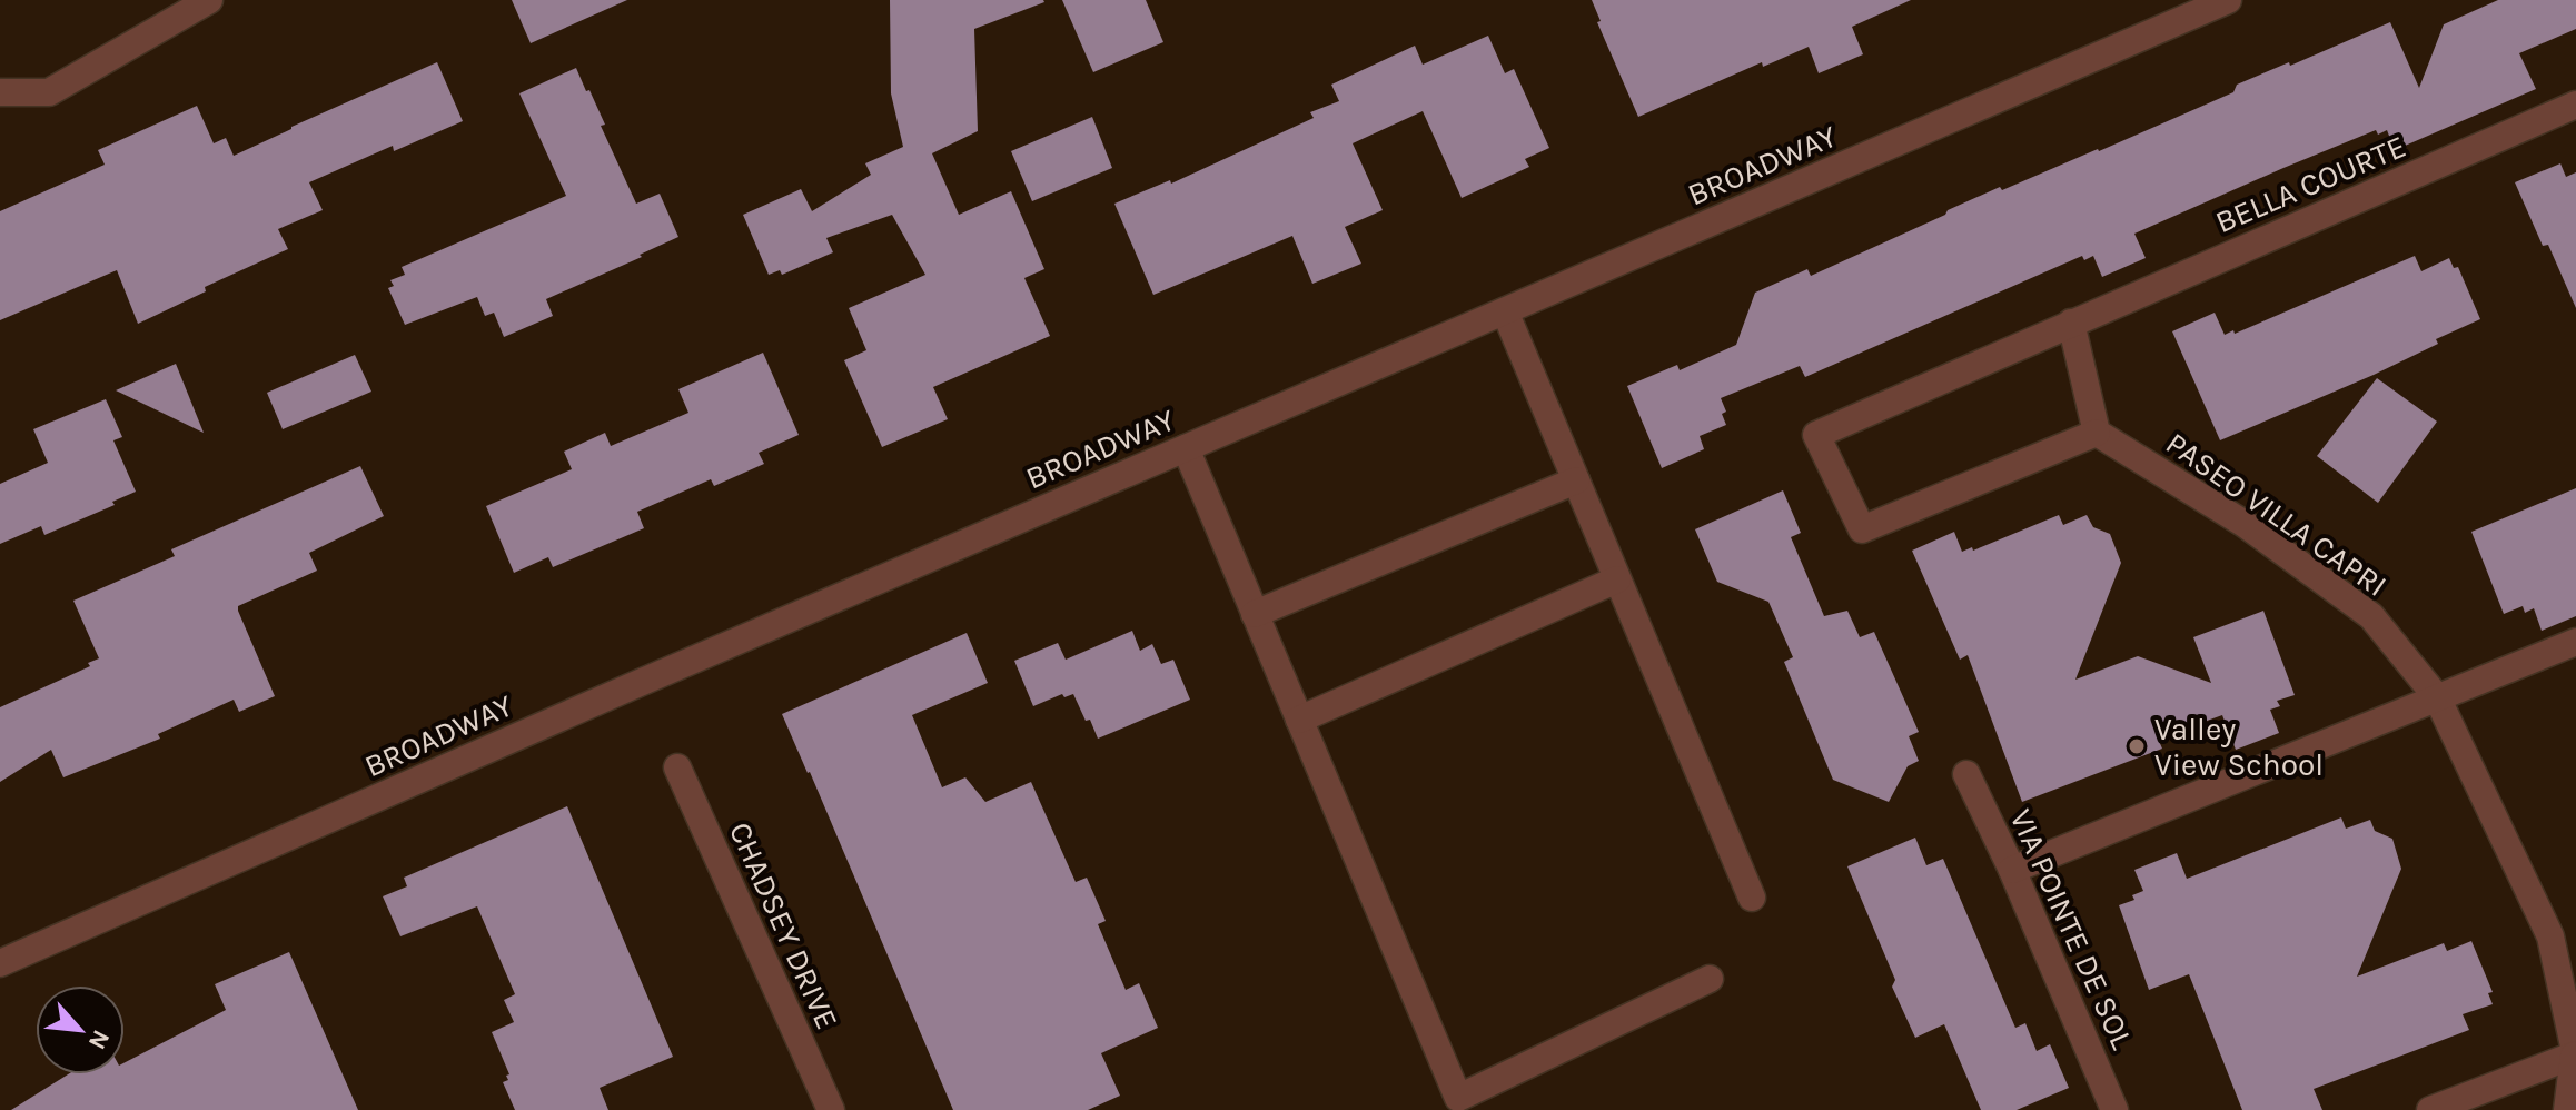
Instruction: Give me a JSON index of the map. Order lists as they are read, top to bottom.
{
  "streets": {
    "street": [
      "BROADWAY",
      "BELLA COURTE",
      "PASEO VILLA CAPRI",
      "CHADSEY DRIVE",
      "VIA POINTE DE SOL"
    ]
  },
  "crossings": [
    ["BELLA COURTE", "PASEO VILLA CAPRI"]
  ],
  "places": ["Valley View School"],
  "north": "bottom right"
}
